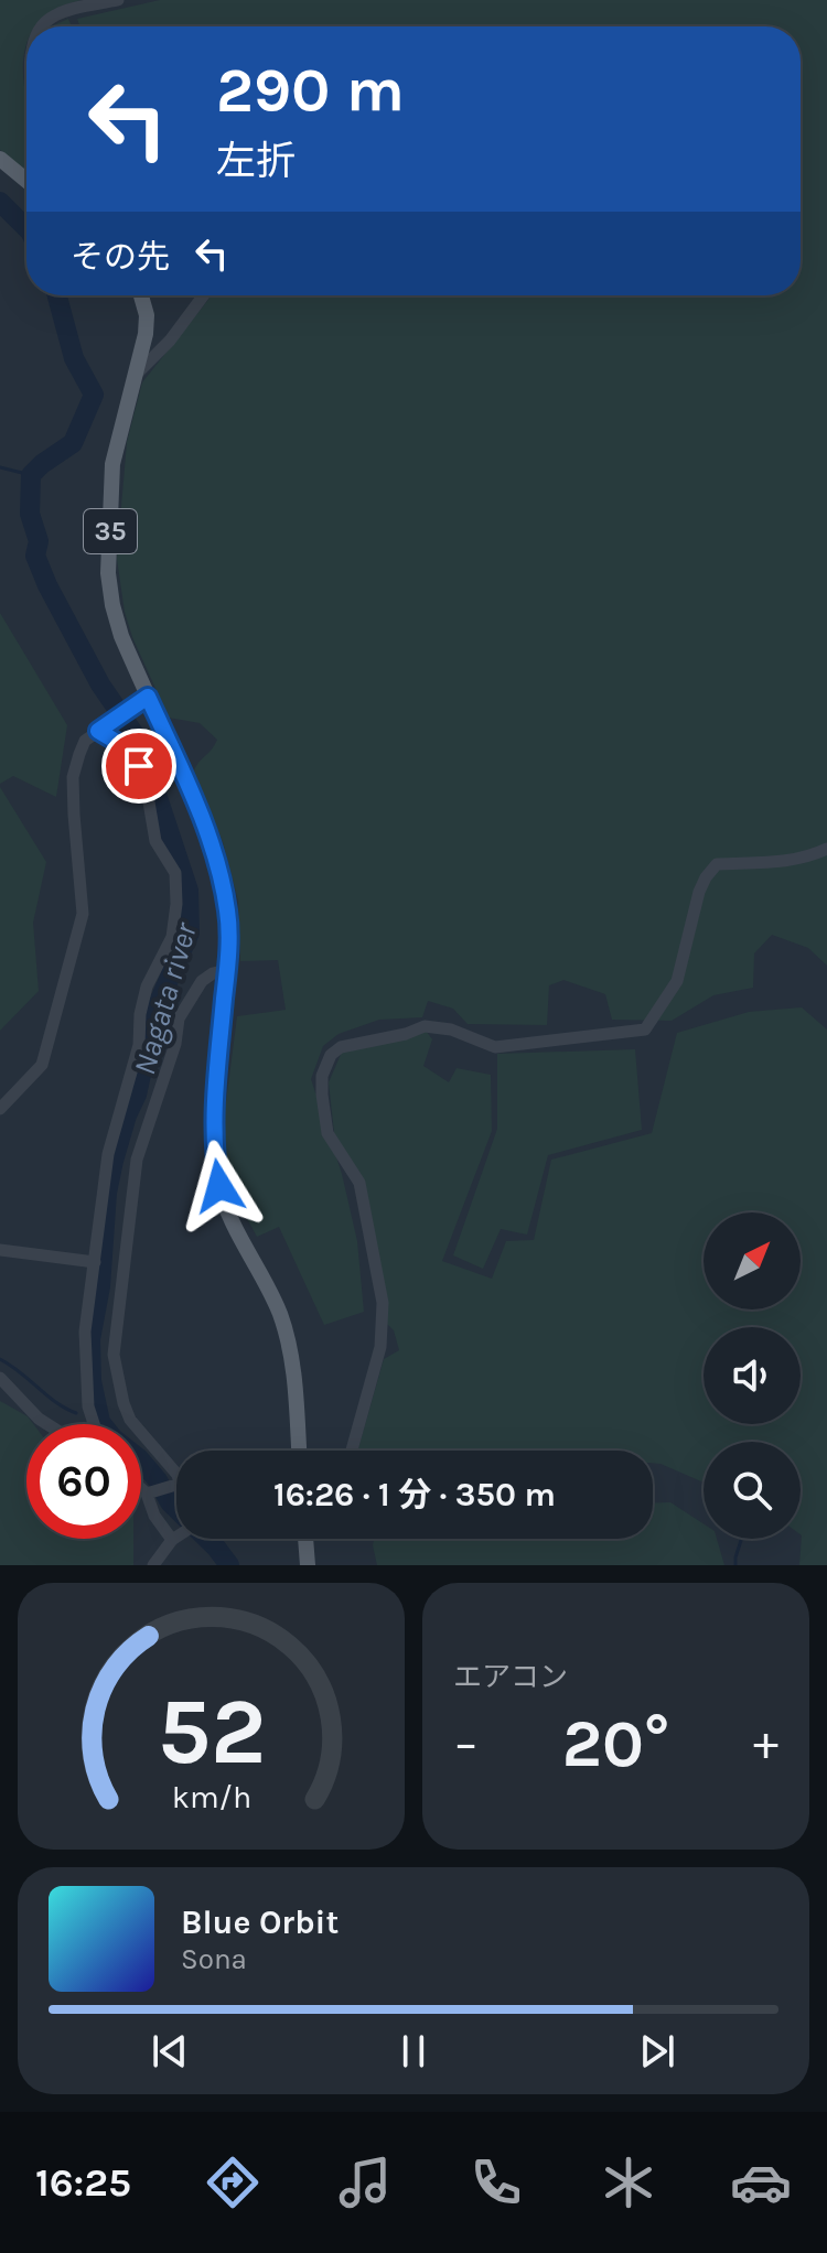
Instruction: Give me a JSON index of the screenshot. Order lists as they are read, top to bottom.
{
  "streets": {
    "main road": ["35"]
  },
  "water": ["Nagata river"],
  "north": "top right",
  "page": {
    "turn": ["290 m", "左折"],
    "then": "その先",
    "limit": "60",
    "trip": "16:26 · 1 分 · 350 m",
    "tile": "エアコン",
    "heat": ["−", "20°", "+"],
    "song": ["Blue Orbit", "Sona"],
    "tabs": "16:25",
    "gauge": ["52", "km/h"]
  }
}
